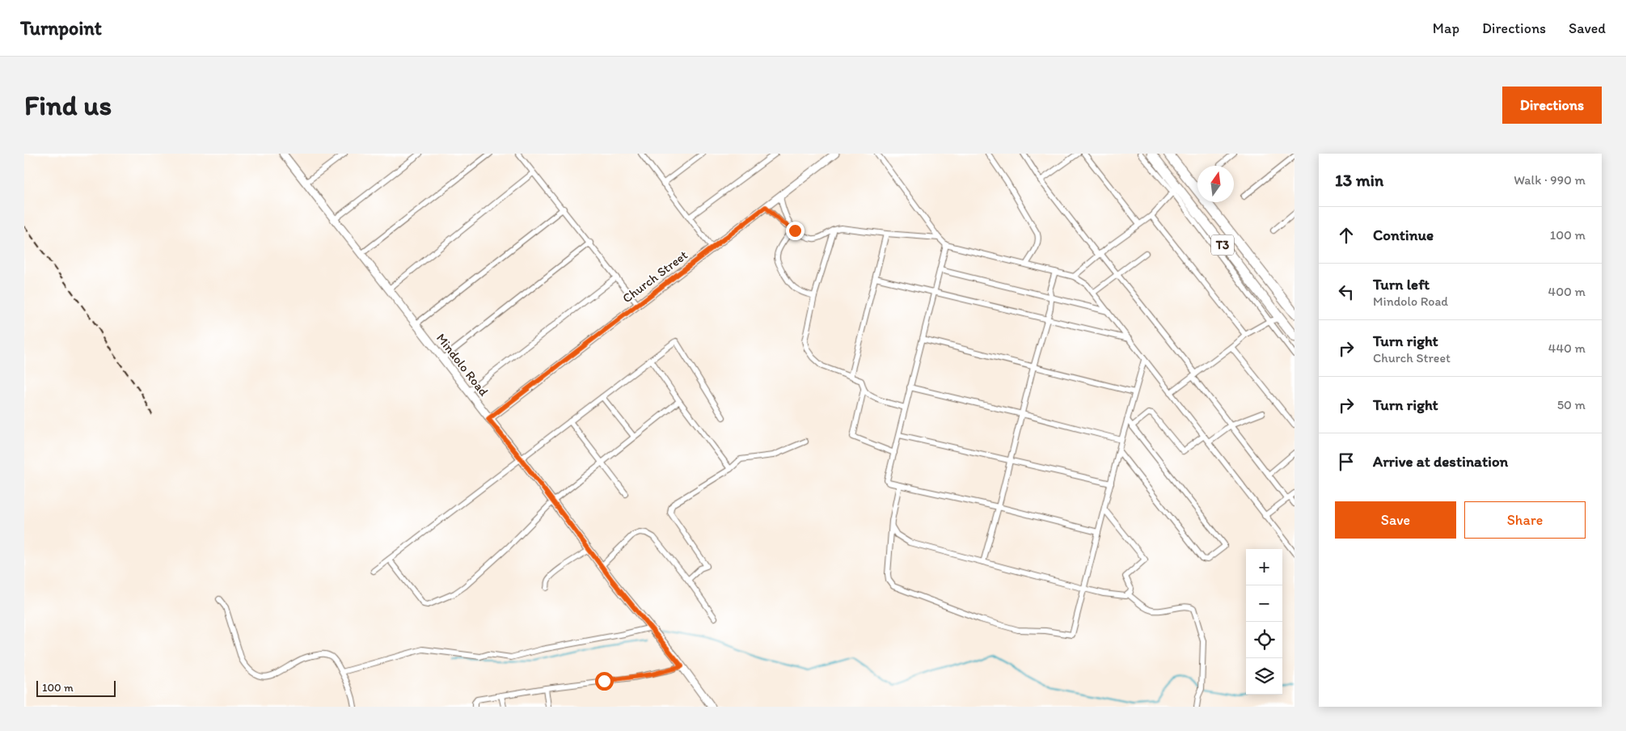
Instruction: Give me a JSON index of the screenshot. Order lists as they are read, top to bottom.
{
  "streets": {
    "highway": ["T3"],
    "street": ["Church Street", "Mindolo Road"]
  },
  "crossings": [
    ["Church Street", "Mindolo Road"]
  ],
  "scale_bar": "100 m",
  "north": "top",
  "page": {
    "header": "Turnpoint",
    "nav": ["Map", "Directions", "Saved"],
    "buttons": [
      "Directions",
      ["Save", "Share"]
    ],
    "title": "Find us",
    "heading": ["13 min", "Walk · 990 m"],
    "list": [
      ["Continue", "100 m"],
      ["Turn left", "Mindolo Road", "400 m"],
      ["Turn right", "Church Street", "440 m"],
      ["Turn right", "50 m"],
      "Arrive at destination"
    ],
    "map_buttons": ["+", "−"],
    "scale": "100 m"
  }
}
